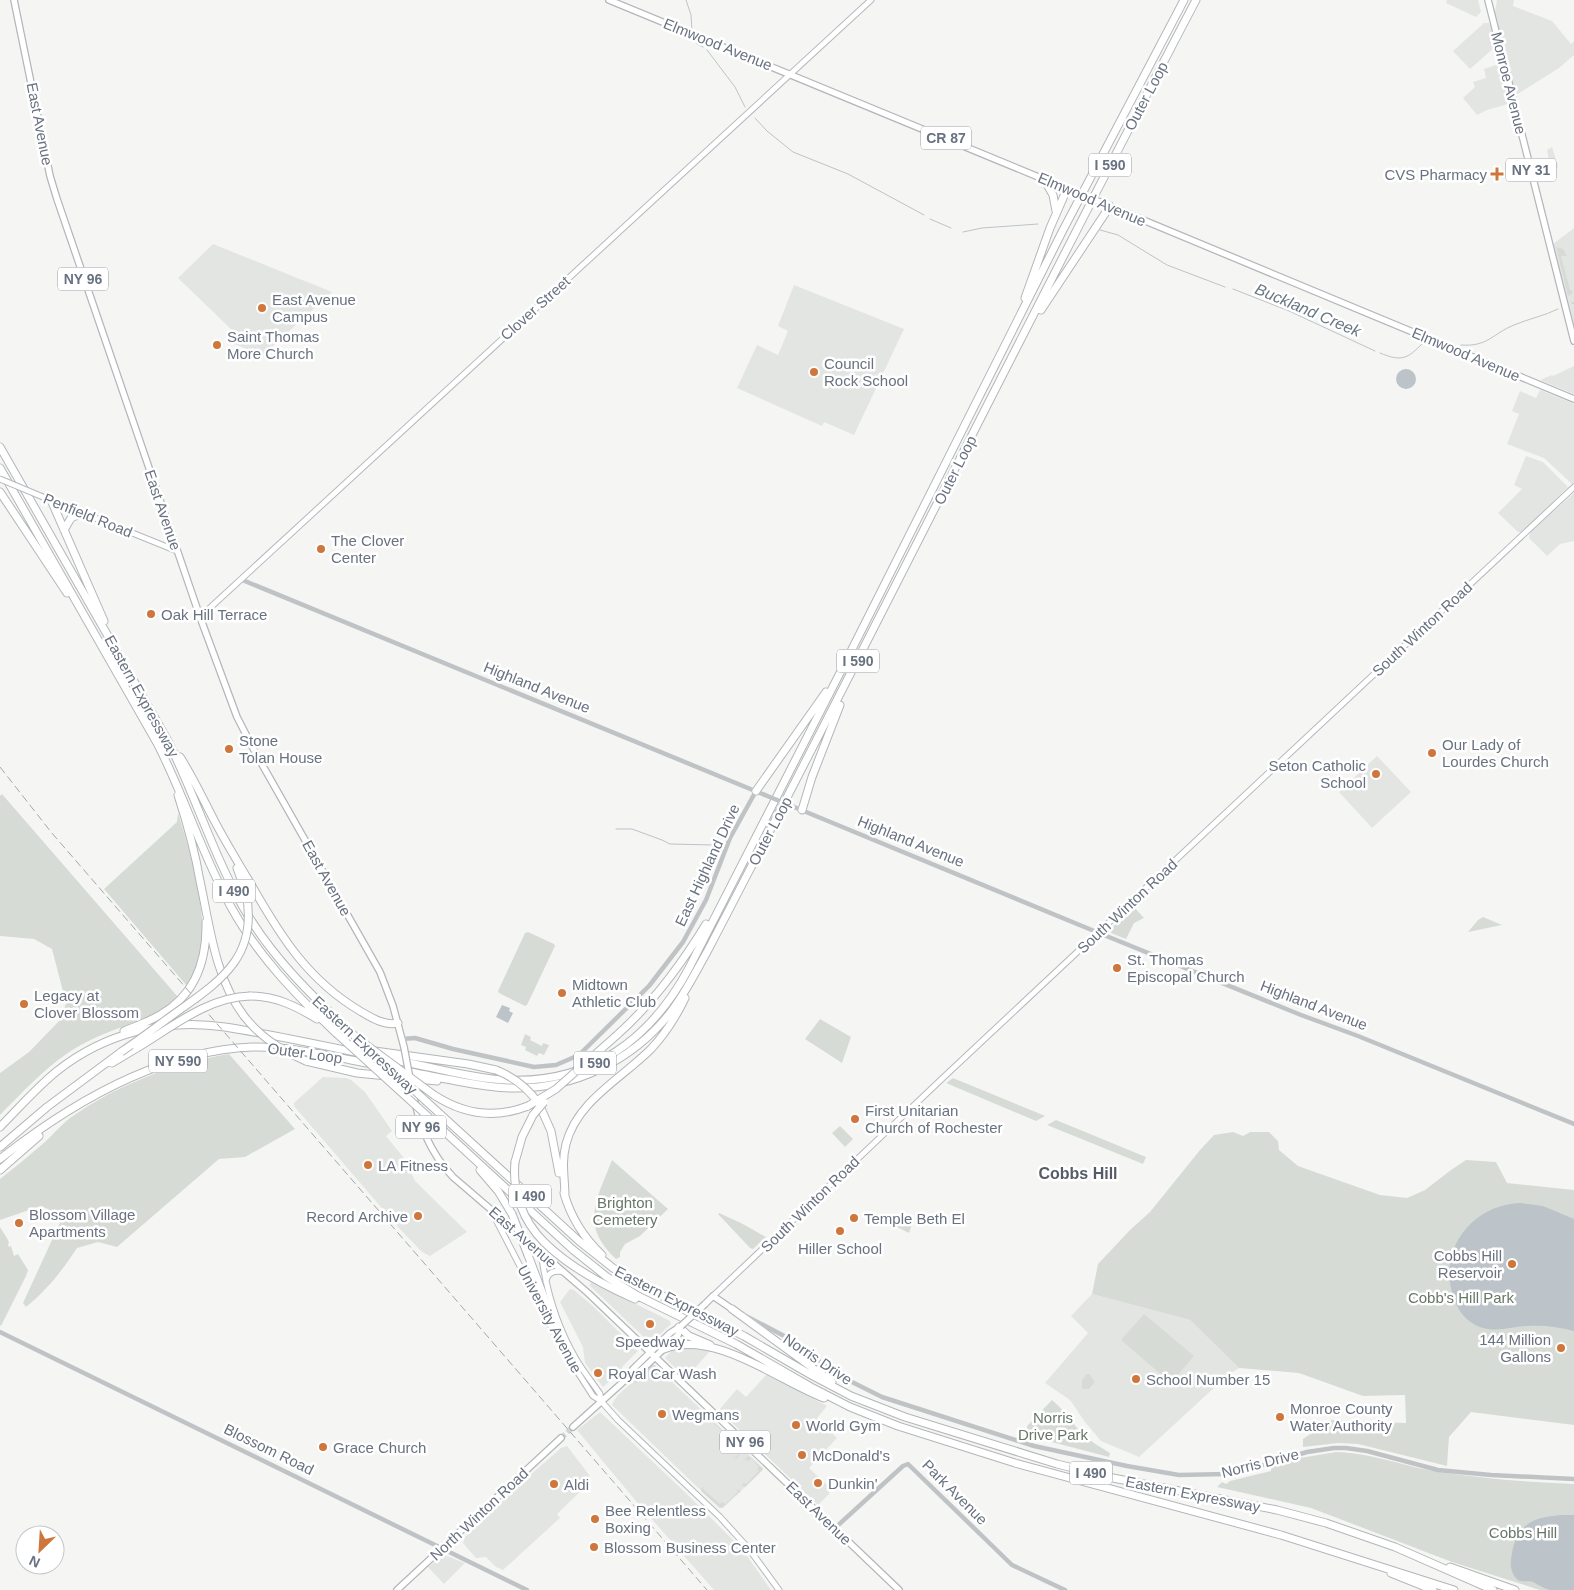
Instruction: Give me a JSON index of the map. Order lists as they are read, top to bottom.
{
  "streets": {
    "highway": [
      "Outer Loop",
      "I 590",
      "Eastern Expressway",
      "I 490",
      "NY 590"
    ],
    "main road": [
      "Elmwood Avenue",
      "Monroe Avenue",
      "East Avenue",
      "CR 87",
      "NY 31",
      "NY 96",
      "Clover Street",
      "Penfield Road",
      "South Winton Road",
      "University Avenue",
      "Norris Drive",
      "North Winton Road"
    ],
    "street": [
      "Highland Avenue",
      "East Highland Drive",
      "Blossom Road",
      "Park Avenue"
    ]
  },
  "crossings": [
    ["Elmwood Avenue", "Clover Street"],
    ["East Avenue", "Clover Street"],
    ["East Avenue", "Penfield Road"],
    ["East Avenue", "South Winton Road"],
    ["East Avenue", "East Highland Drive"],
    ["East Avenue", "University Avenue"],
    ["East Avenue", "Park Avenue"],
    ["Clover Street", "Highland Avenue"],
    ["South Winton Road", "Highland Avenue"],
    ["South Winton Road", "University Avenue"],
    ["South Winton Road", "Norris Drive"],
    ["Highland Avenue", "East Highland Drive"],
    ["Blossom Road", "North Winton Road"]
  ],
  "districts": ["Cobbs Hill"],
  "water": ["Buckland Creek"],
  "parks": [
    "Brighton Cemetery",
    "Cobb's Hill Park",
    "Norris Drive Park",
    "Cobbs Hill"
  ],
  "places": {
    "health": ["CVS Pharmacy"],
    "other": [
      "East Avenue Campus",
      "Saint Thomas More Church",
      "Council Rock School",
      "The Clover Center",
      "Oak Hill Terrace",
      "Stone Tolan House",
      "Our Lady of Lourdes Church",
      "Seton Catholic School",
      "St. Thomas Episcopal Church",
      "Midtown Athletic Club",
      "Legacy at Clover Blossom",
      "First Unitarian Church of Rochester",
      "LA Fitness",
      "Record Archive",
      "Temple Beth El",
      "Blossom Village Apartments",
      "Hiller School",
      "Cobbs Hill Reservoir",
      "Speedway",
      "144 Million Gallons",
      "Royal Car Wash",
      "School Number 15",
      "Wegmans",
      "Monroe County Water Authority",
      "World Gym",
      "Grace Church",
      "McDonald's",
      "Dunkin'",
      "Aldi",
      "Bee Relentless Boxing",
      "Blossom Business Center"
    ]
  },
  "north": "bottom left"
}
